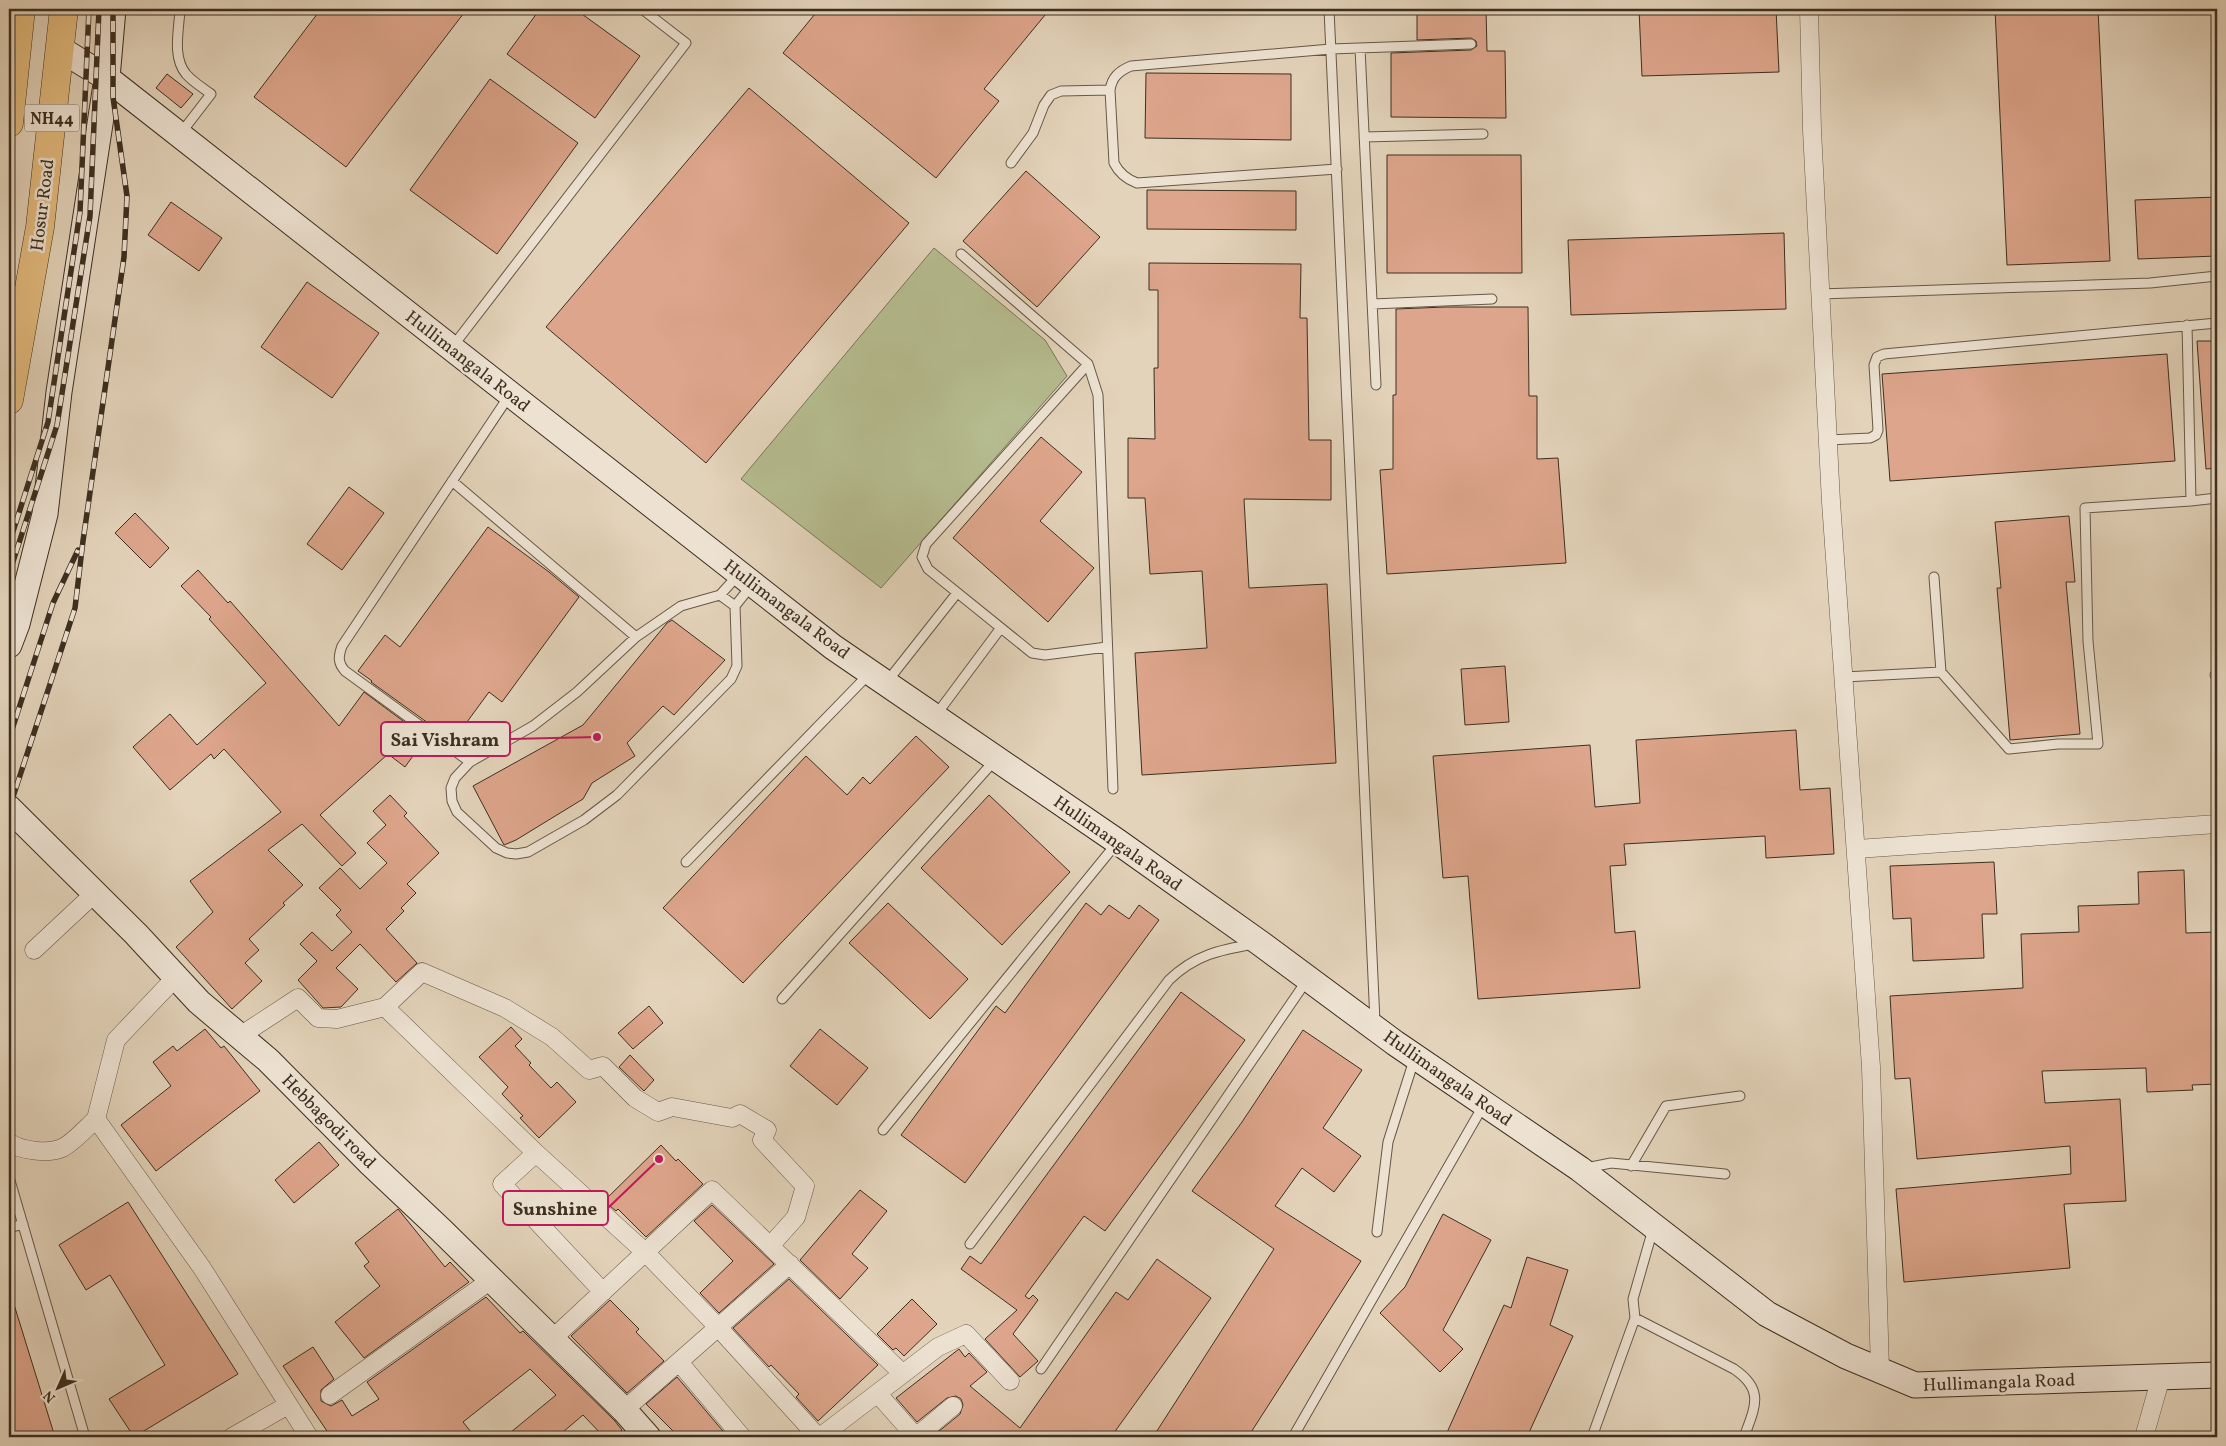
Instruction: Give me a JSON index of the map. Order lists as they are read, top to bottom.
{
  "streets": {
    "highway": ["NH44", "Hosur Road"],
    "street": ["Hullimangala Road", "Hebbagodi road"]
  },
  "crossings": [
    ["Hosur Road", "Hullimangala Road"]
  ],
  "places": ["Sai Vishram", "Sunshine"],
  "north": "bottom left"
}
